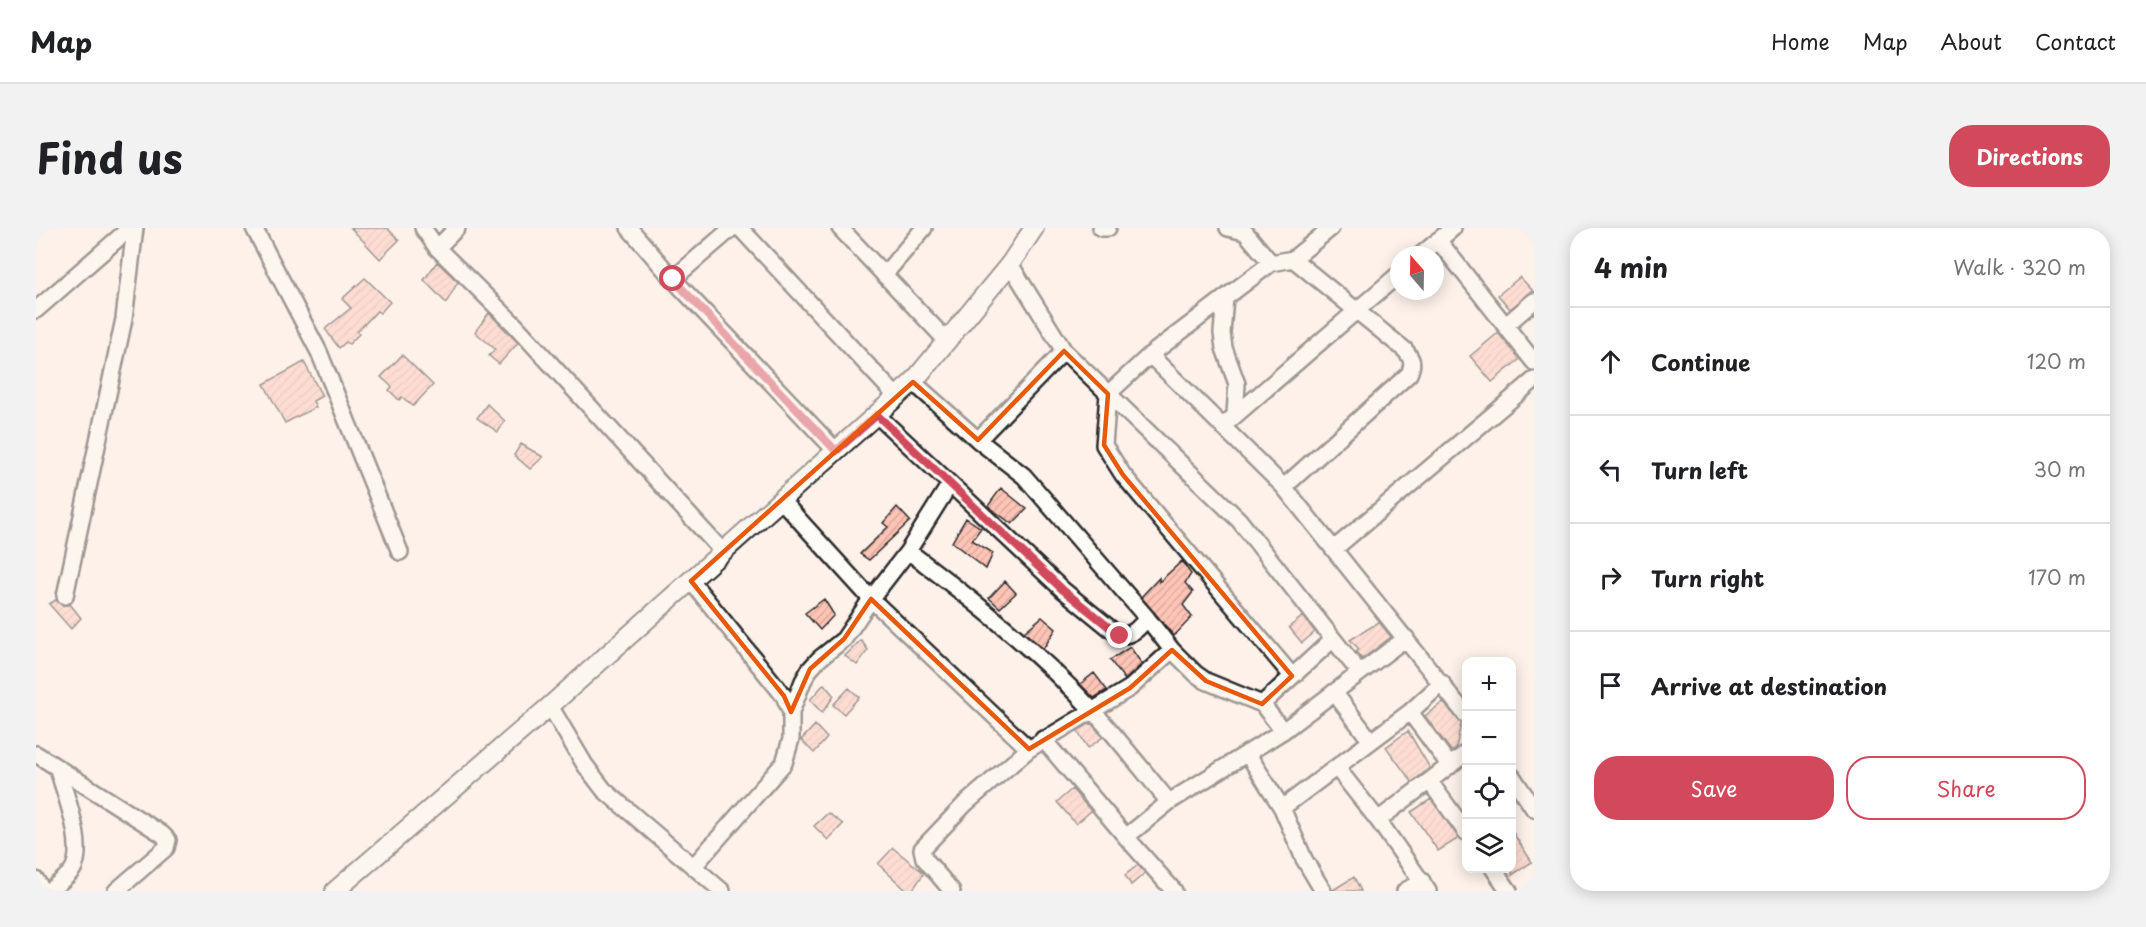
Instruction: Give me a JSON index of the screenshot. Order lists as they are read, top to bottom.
{
  "north": "top",
  "page": {
    "header": "Map",
    "nav": [
      "Home",
      "Map",
      "About",
      "Contact"
    ],
    "title": "Find us",
    "buttons": [
      "Directions",
      ["Save", "Share"]
    ],
    "heading": ["4 min", "Walk · 320 m"],
    "list": [
      ["Continue", "120 m"],
      ["Turn left", "30 m"],
      ["Turn right", "170 m"],
      "Arrive at destination"
    ],
    "map_buttons": ["+", "−"]
  }
}
